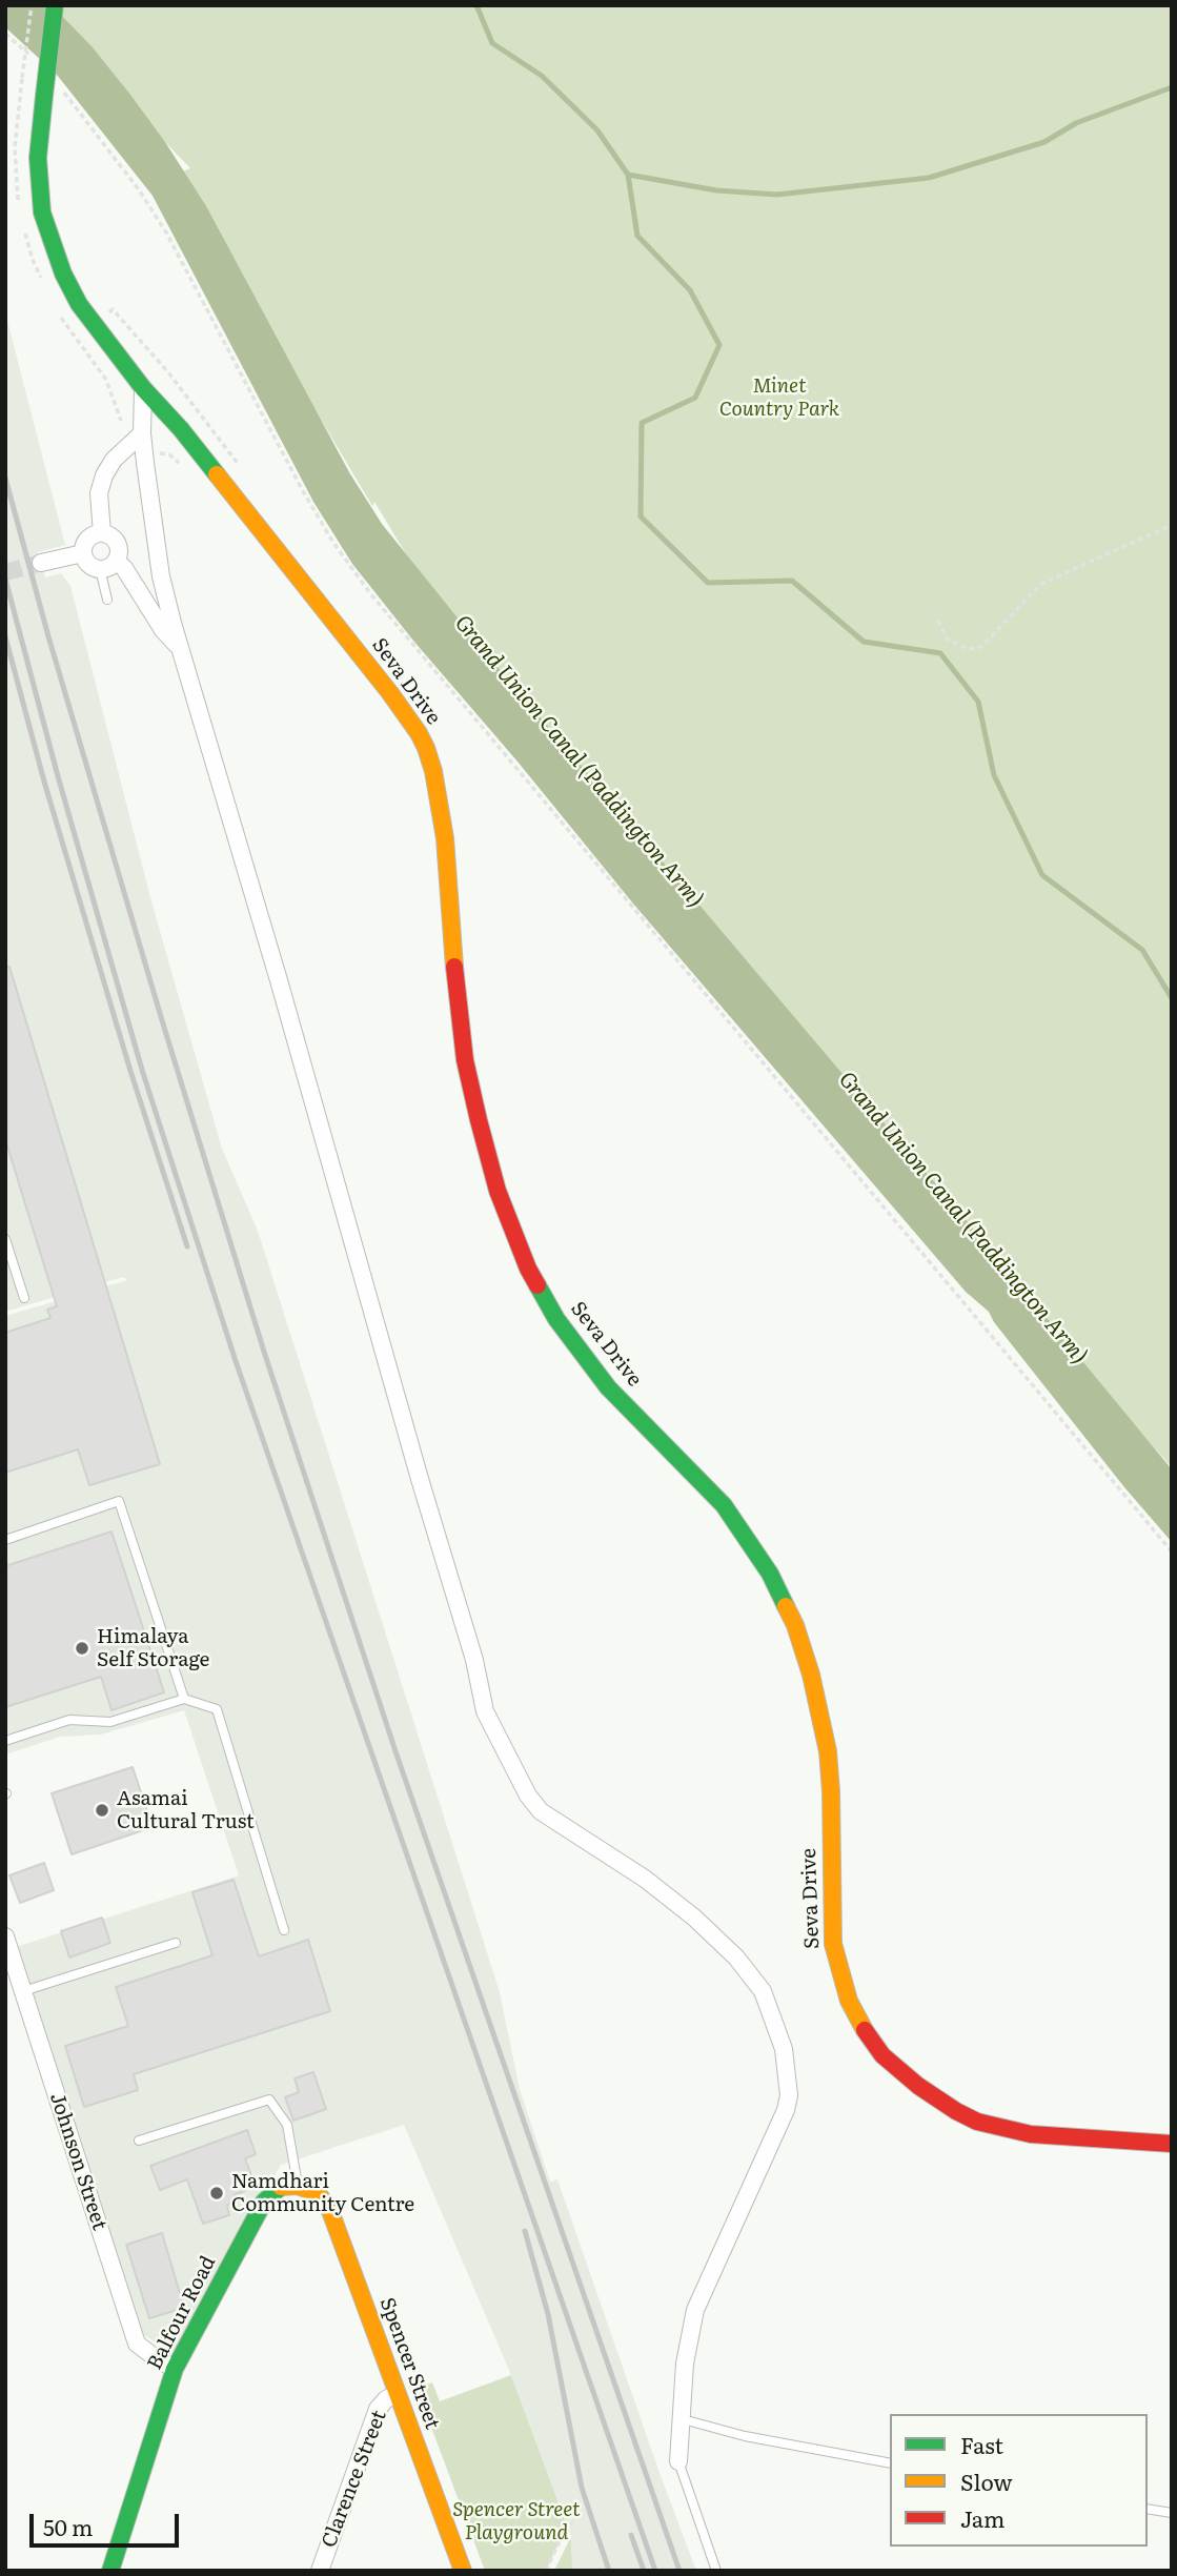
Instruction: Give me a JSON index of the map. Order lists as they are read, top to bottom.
{
  "streets": {
    "street": [
      "Seva Drive",
      "Johnson Street",
      "Balfour Road",
      "Spencer Street",
      "Clarence Street"
    ]
  },
  "crossings": [
    ["Johnson Street", "Balfour Road"],
    ["Balfour Road", "Spencer Street"],
    ["Spencer Street", "Clarence Street"]
  ],
  "water": ["Grand Union Canal (Paddington Arm)"],
  "parks": ["Minet Country Park", "Spencer Street Playground"],
  "places": ["Himalaya Self Storage", "Asamai Cultural Trust", "Namdhari Community Centre"],
  "legend": ["Fast", "Slow", "Jam"],
  "scale_bar": "50 m"
}
